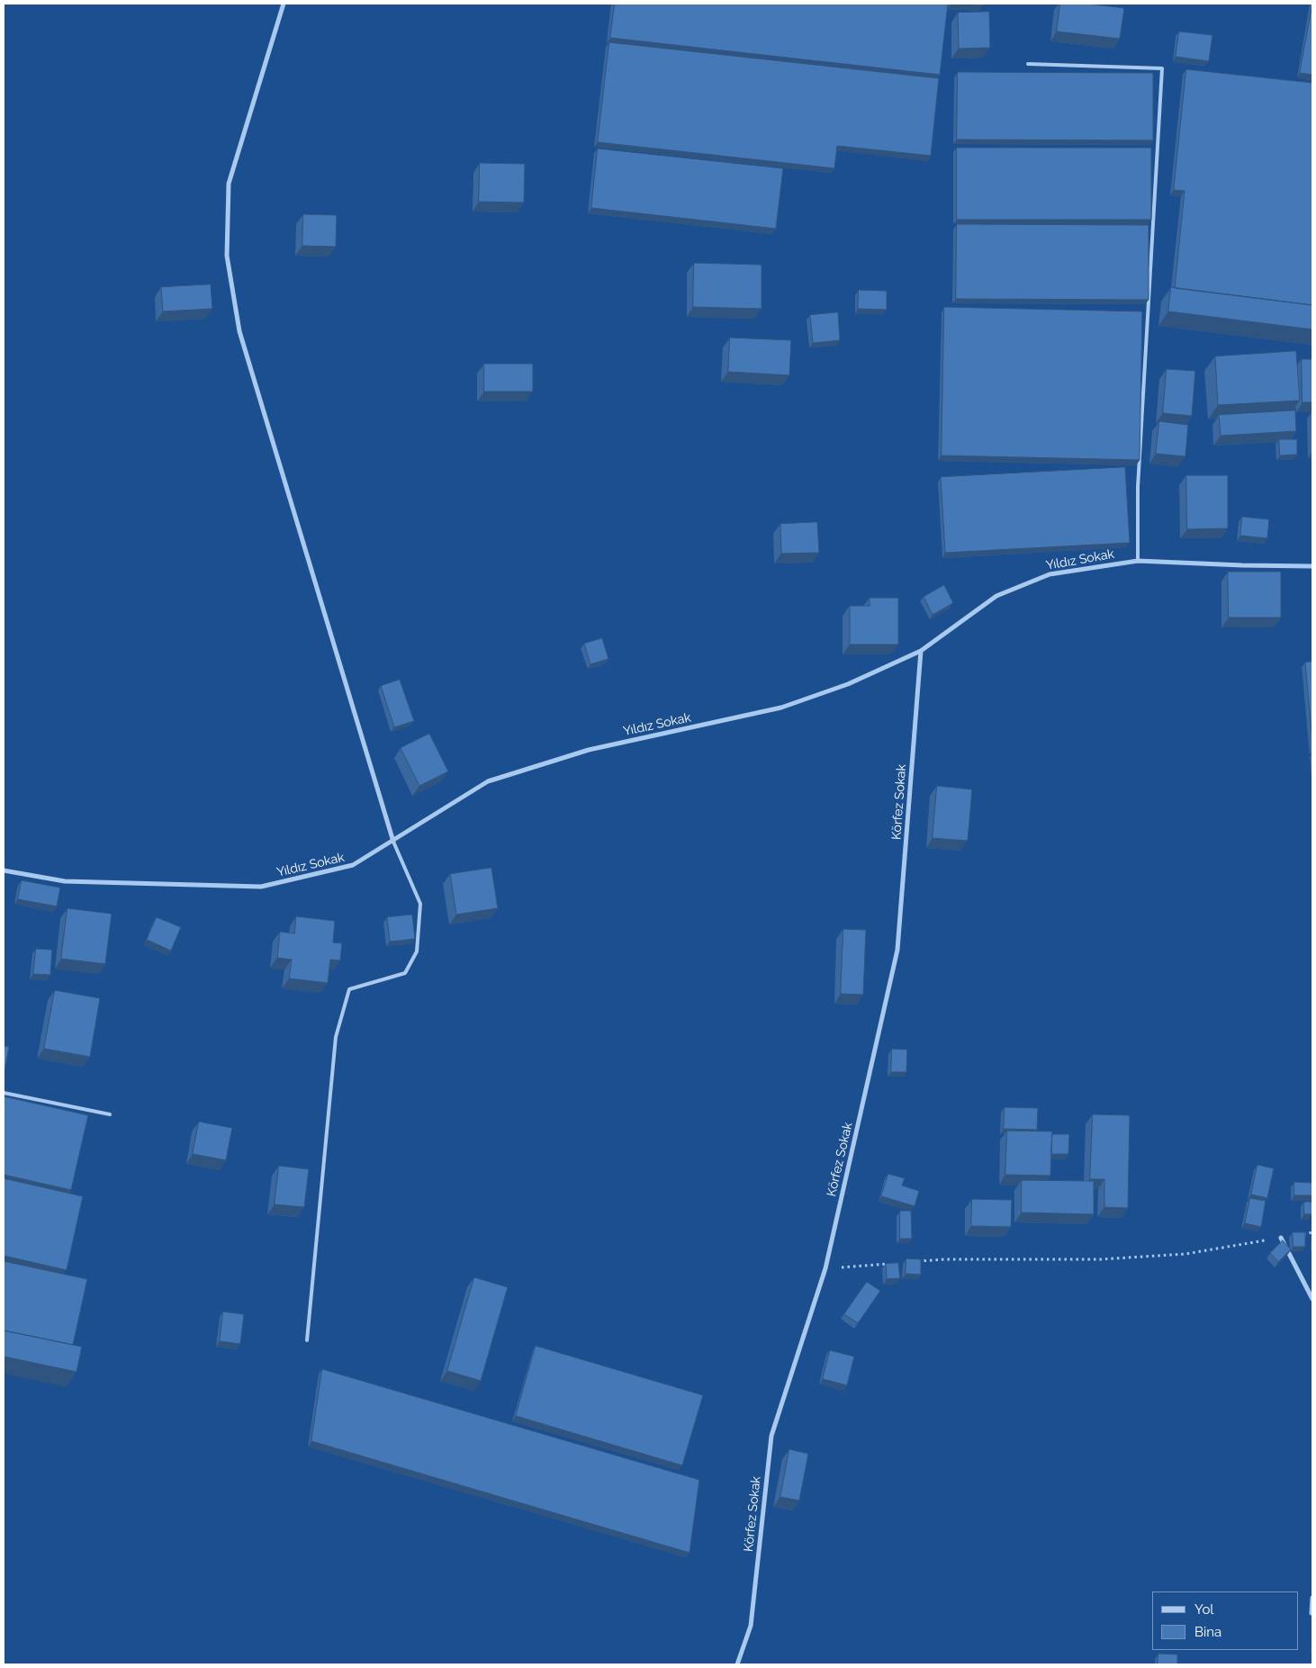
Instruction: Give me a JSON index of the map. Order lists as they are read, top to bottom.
{
  "streets": {
    "street": ["Yıldız Sokak", "Körfez Sokak"]
  },
  "crossings": [
    ["Yıldız Sokak", "Körfez Sokak"]
  ],
  "legend": ["Yol", "Bina"]
}
